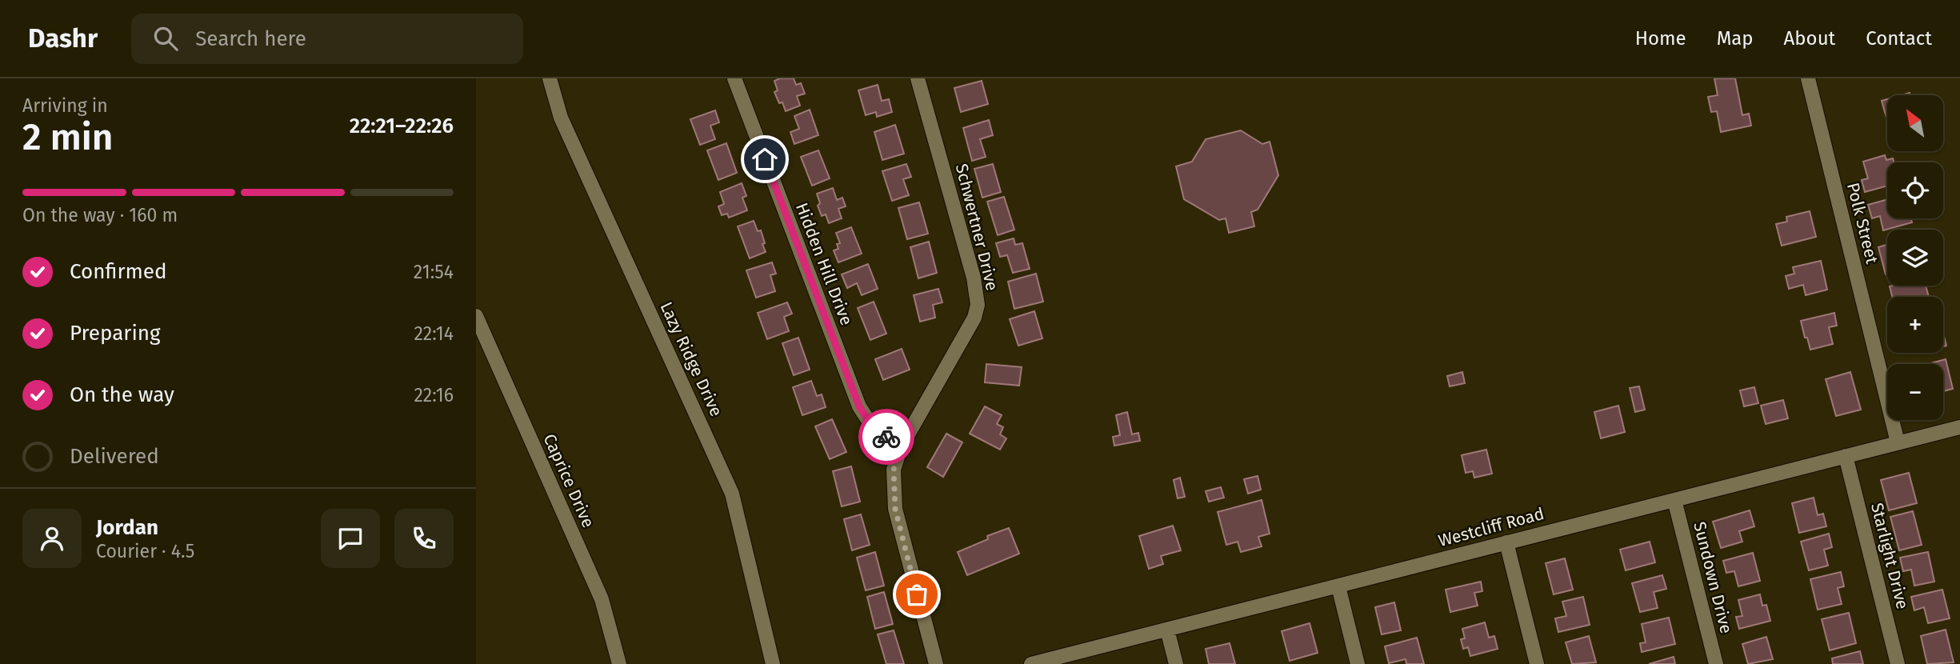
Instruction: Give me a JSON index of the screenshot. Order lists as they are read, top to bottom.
{
  "streets": {
    "street": [
      "Polk Street",
      "Schwertner Drive",
      "Hidden Hill Drive",
      "Lazy Ridge Drive",
      "Caprice Drive",
      "Westcliff Road",
      "Starlight Drive",
      "Sundown Drive"
    ]
  },
  "crossings": [
    ["Polk Street", "Westcliff Road"],
    ["Schwertner Drive", "Hidden Hill Drive"],
    ["Westcliff Road", "Starlight Drive"],
    ["Westcliff Road", "Sundown Drive"]
  ],
  "north": "top left",
  "page": {
    "header": "Dashr",
    "search": "Search here",
    "nav": [
      "Home",
      "Map",
      "About",
      "Contact"
    ],
    "heading": ["2 min", "Arriving in", "22:21–22:26"],
    "panel": ["Jordan", "Courier · 4.5"],
    "map_buttons": ["+", "−"],
    "bar": "On the way · 160 m",
    "list": [
      ["Confirmed", "21:54"],
      ["Preparing", "22:14"],
      ["On the way", "22:16"],
      "Delivered"
    ]
  }
}
